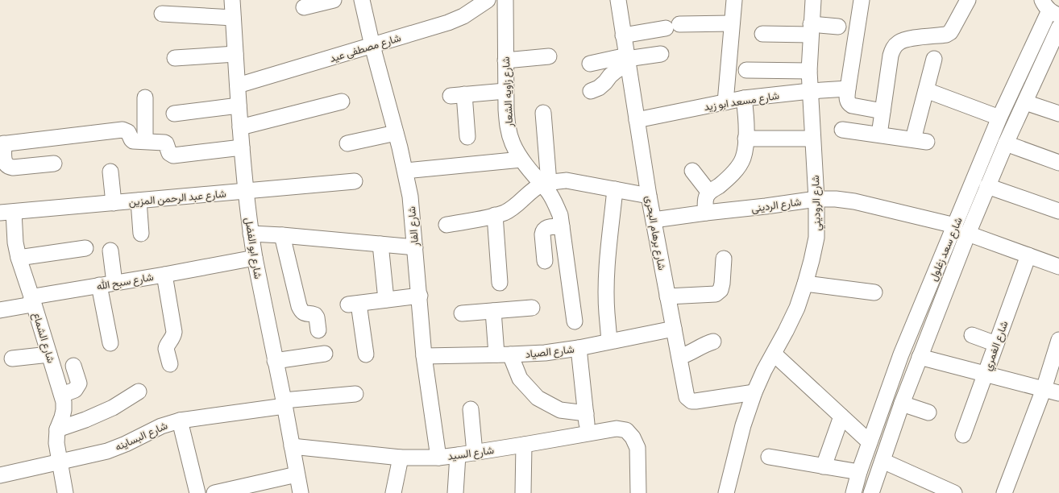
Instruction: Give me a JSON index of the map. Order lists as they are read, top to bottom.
{
  "streets": {
    "street": [
      "شارع مصطفى عيد",
      "شارع زاويه الشعار",
      "شارع مسعد ابو زيد",
      "شارع عبد الرحمن المزين",
      "شارع الروديني",
      "شارع الردينى",
      "شارع الفار",
      "شارع برهام البحرى",
      "شارع ابو الفضل",
      "شارع سعد زغلول",
      "شارع سبح الله",
      "شارع الشماع",
      "شارع الغمري",
      "شارع الصياد",
      "شارع البساينه",
      "شارع السيد"
    ]
  },
  "crossings": [
    ["شارع مصطفى عيد", "شارع الفار"],
    ["شارع مصطفى عيد", "شارع ابو الفضل"],
    ["شارع مسعد ابو زيد", "شارع الروديني"],
    ["شارع مسعد ابو زيد", "شارع برهام البحرى"],
    ["شارع عبد الرحمن المزين", "شارع ابو الفضل"],
    ["شارع عبد الرحمن المزين", "شارع الشماع"],
    ["شارع الروديني", "شارع الردينى"],
    ["شارع الروديني", "شارع برهام البحرى"],
    ["شارع الردينى", "شارع برهام البحرى"],
    ["شارع الردينى", "شارع سعد زغلول"],
    ["شارع الردينى", "شارع الغمري"],
    ["شارع الفار", "شارع الصياد"],
    ["شارع الفار", "شارع السيد"],
    ["شارع برهام البحرى", "شارع الصياد"],
    ["شارع ابو الفضل", "شارع سبح الله"],
    ["شارع ابو الفضل", "شارع البساينه"],
    ["شارع ابو الفضل", "شارع السيد"],
    ["شارع سبح الله", "شارع الشماع"],
    ["شارع الشماع", "شارع البساينه"]
  ]
}
